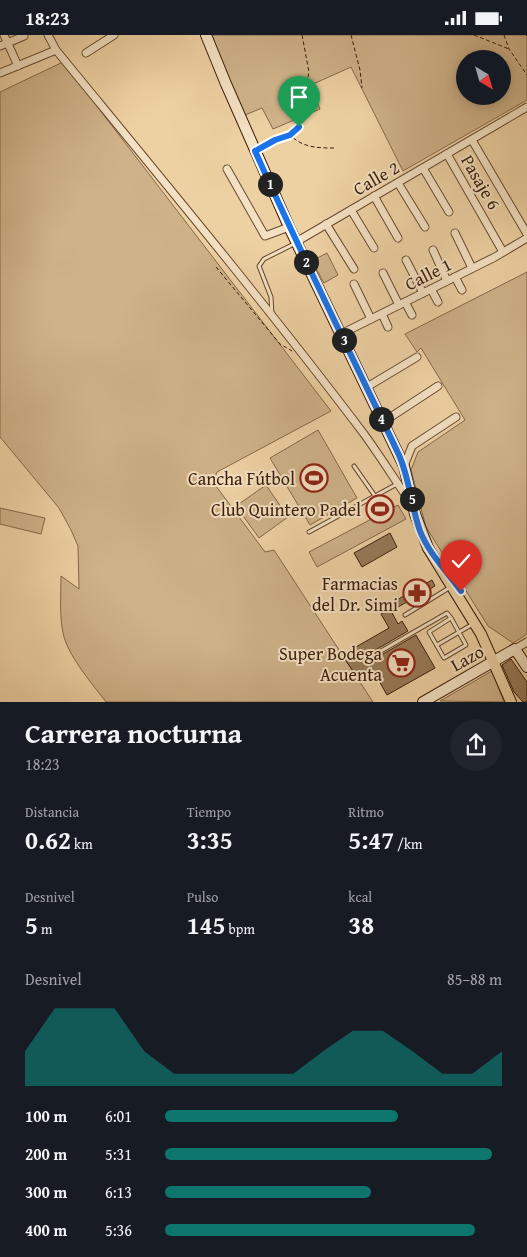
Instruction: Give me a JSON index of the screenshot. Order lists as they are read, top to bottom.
{
  "streets": {
    "main road": ["Lazo"],
    "street": ["Calle 2", "Pasaje 6", "Calle 1"]
  },
  "crossings": [
    ["Calle 2", "Pasaje 6"],
    ["Pasaje 6", "Calle 1"]
  ],
  "places": {
    "sports": ["Cancha Fútbol", "Club Quintero Padel"],
    "pharmacy": ["Farmacias del Dr. Simi"],
    "supermarket": ["Super Bodega Acuenta"]
  },
  "north": "bottom right",
  "page": {
    "status": "18:23",
    "pins": [
      "1",
      "2",
      "3",
      "4",
      "5"
    ],
    "heading": ["Carrera nocturna", "18:23"],
    "stats": [
      ["Distancia", "0.62 km"],
      ["Tiempo", "3:35"],
      ["Ritmo", "5:47 /km"],
      ["Desnivel", "5 m"],
      ["Pulso", "145 bpm"],
      ["kcal", "38"]
    ],
    "chart": ["Desnivel", "85–88 m"],
    "list": [
      {
        "name": "100 m",
        "note": "6:01"
      },
      {
        "name": "200 m",
        "note": "5:31"
      },
      {
        "name": "300 m",
        "note": "6:13"
      },
      {
        "name": "400 m",
        "note": "5:36"
      }
    ]
  }
}
